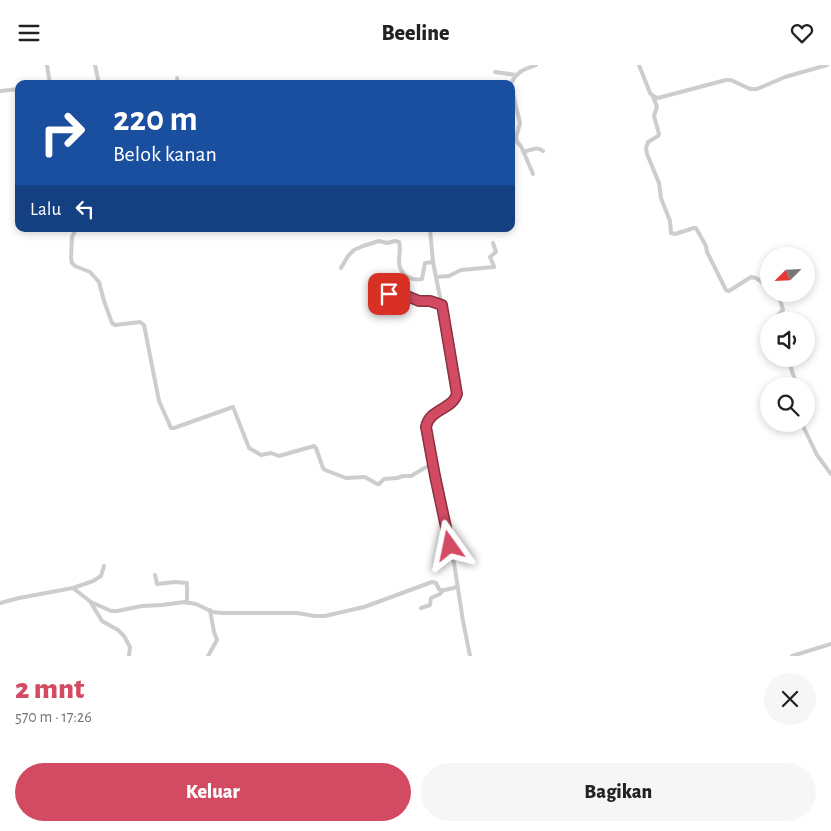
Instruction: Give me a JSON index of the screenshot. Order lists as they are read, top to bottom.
{
  "north": "bottom left",
  "page": {
    "header": "Beeline",
    "turn": ["220 m", "Belok kanan"],
    "then": "Lalu",
    "heading": ["2 mnt", "570 m · 17:26"],
    "buttons": ["Keluar", "Bagikan"]
  }
}
